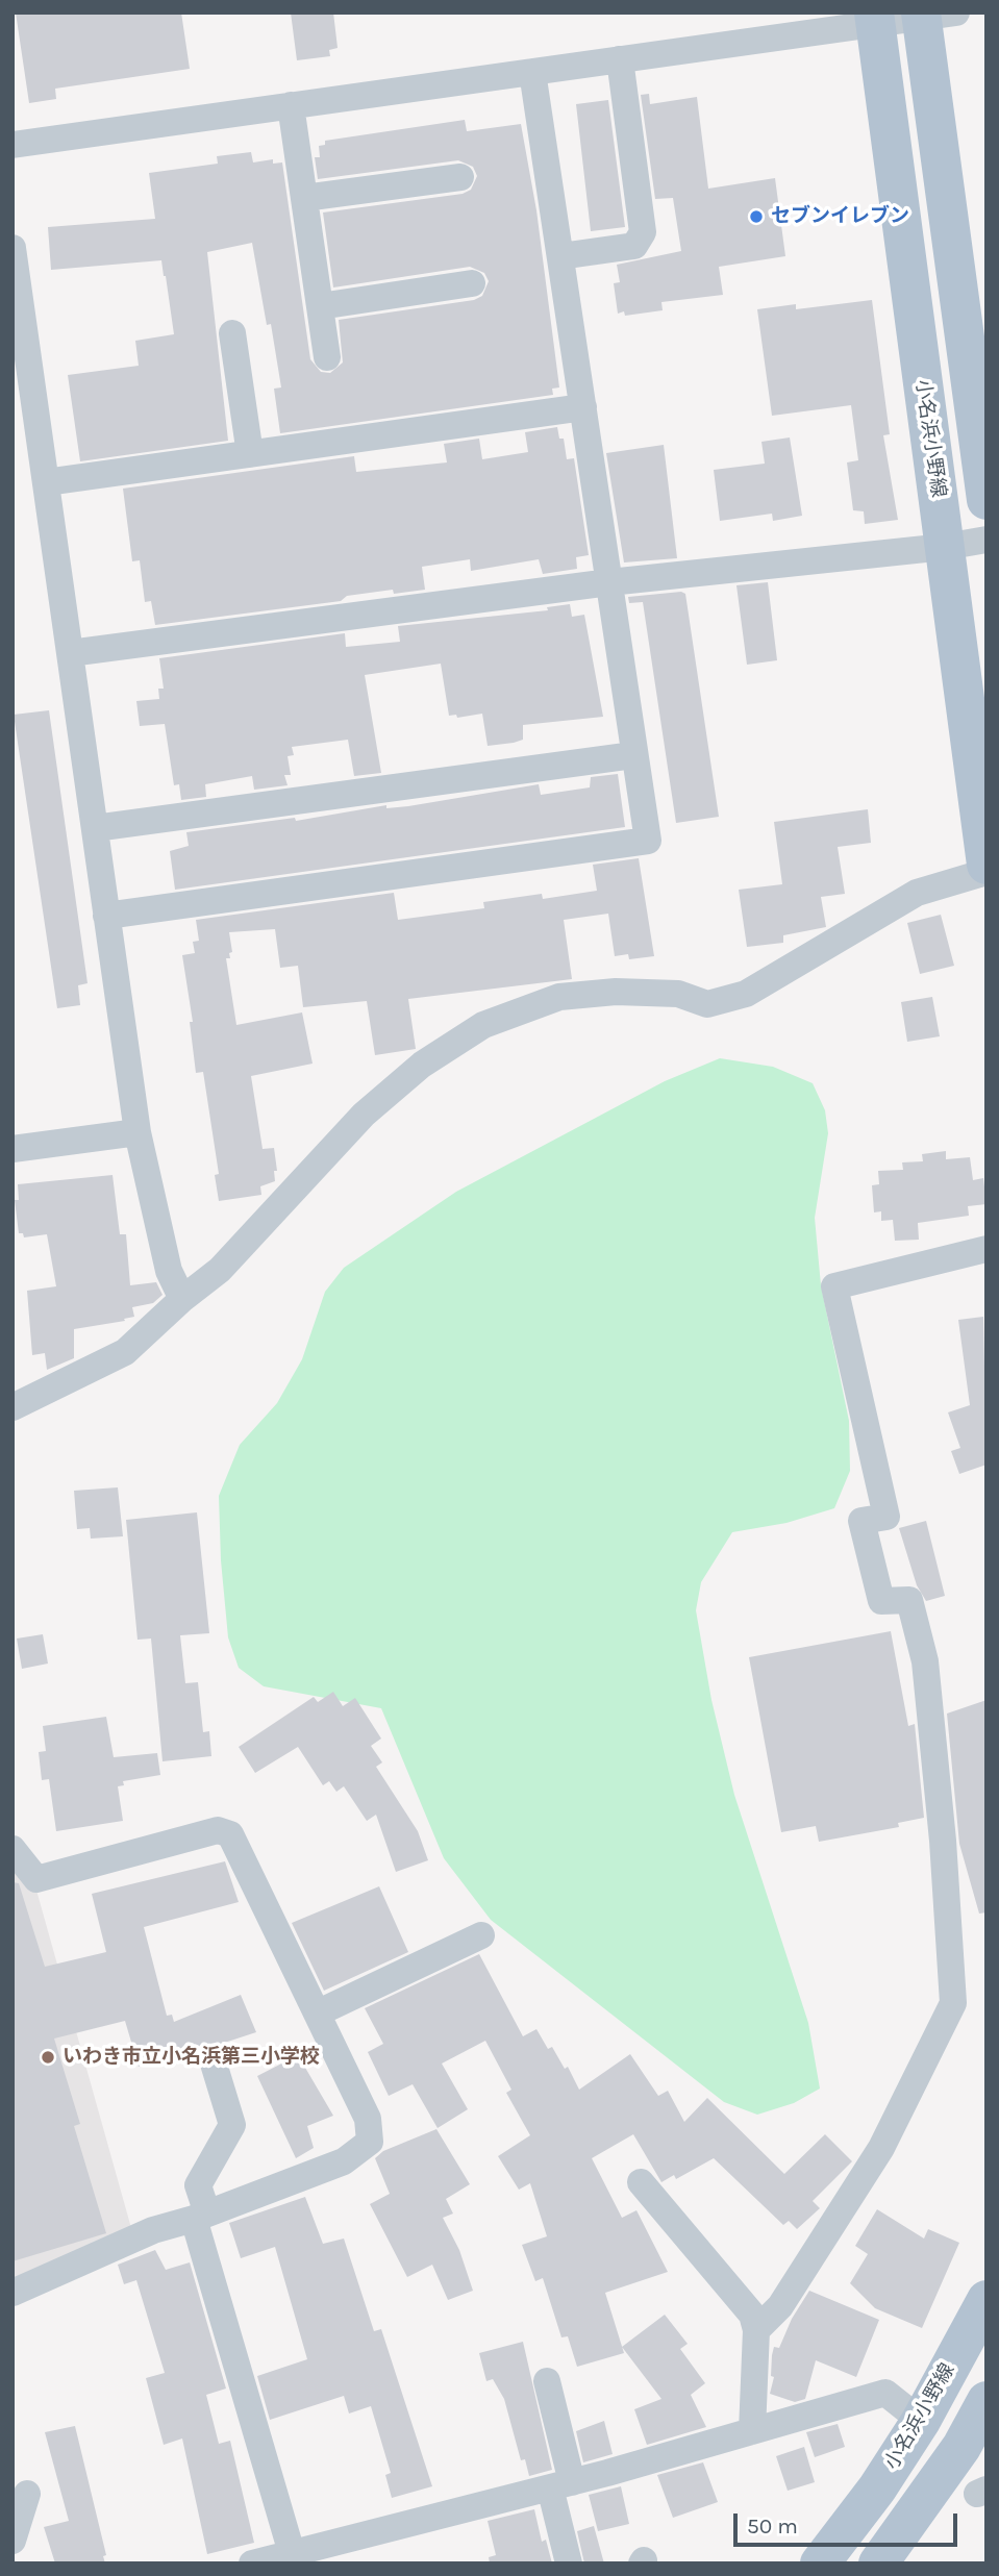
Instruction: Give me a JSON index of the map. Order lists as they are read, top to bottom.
{
  "streets": {
    "main road": ["小名浜小野線"]
  },
  "places": ["セブンイレブン", "いわき市立小名浜第三小学校"],
  "scale_bar": "50 m"
}
